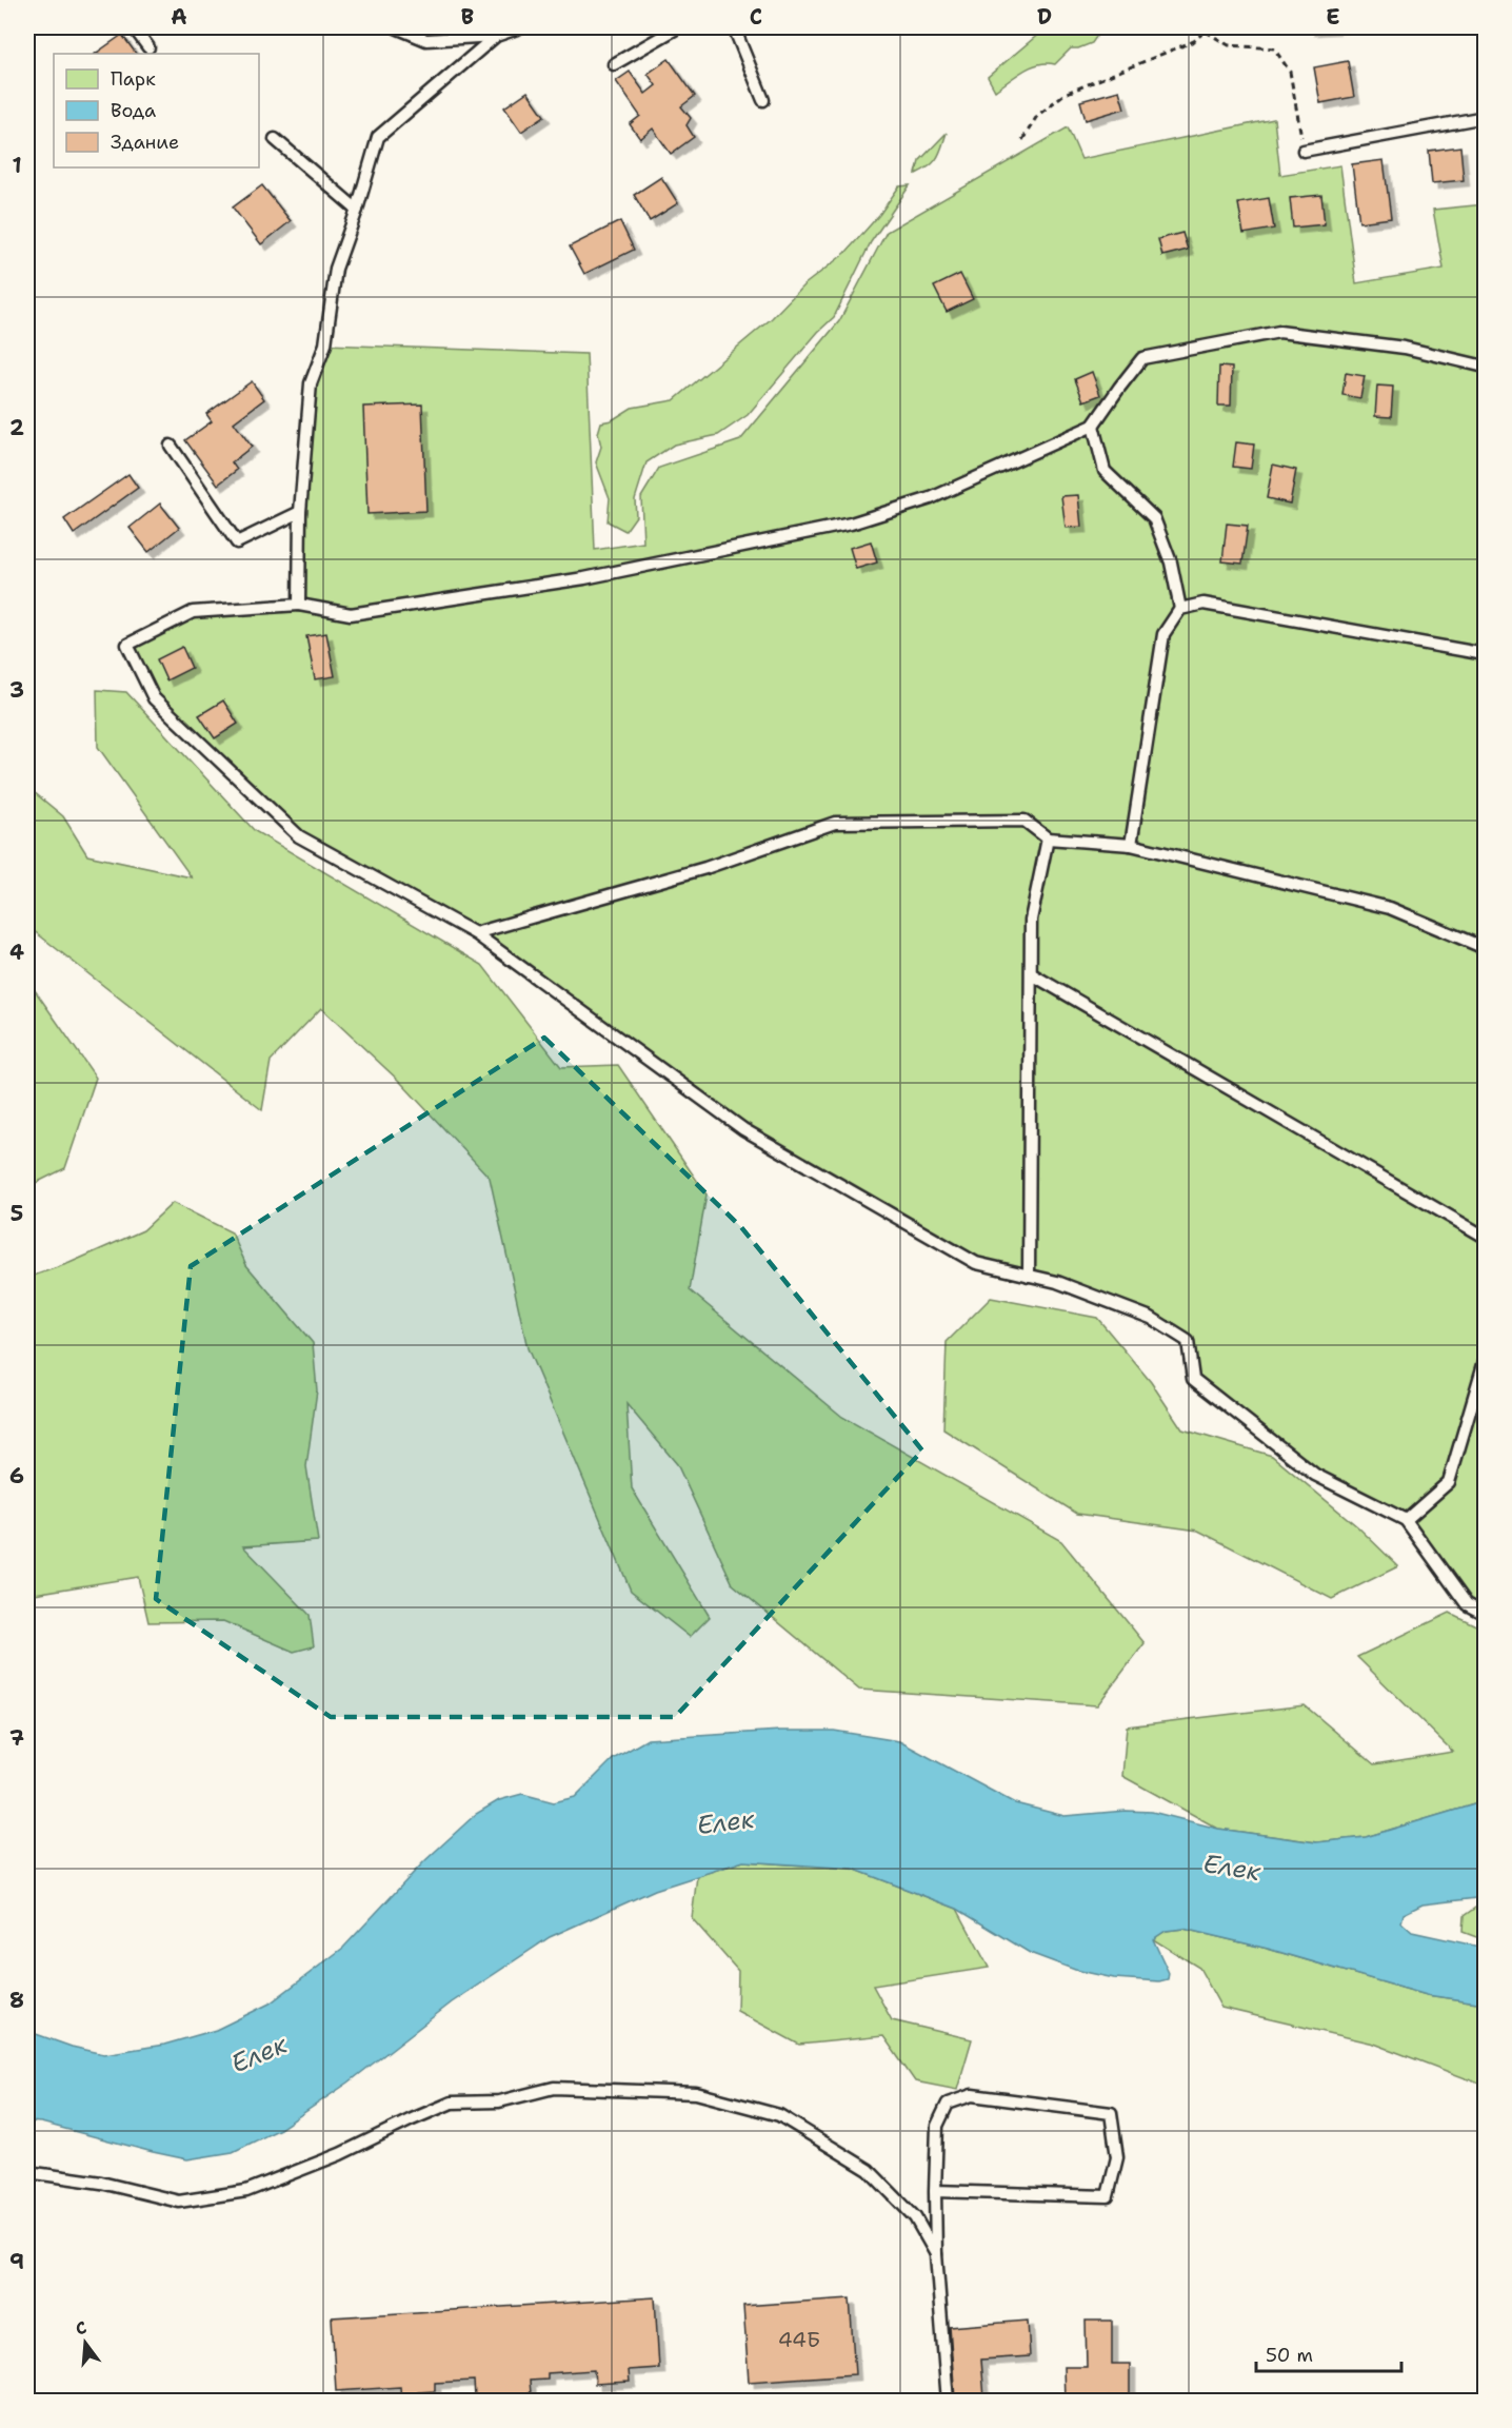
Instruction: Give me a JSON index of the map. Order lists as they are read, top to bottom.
{
  "water": ["Елек"],
  "house_numbers": ["44Б"],
  "legend": ["Парк", "Вода", "Здание"],
  "scale_bar": "50 m",
  "north": "top",
  "grid": {
    "columns": [
      "A",
      "B",
      "C",
      "D",
      "E"
    ],
    "rows": [
      "1",
      "2",
      "3",
      "4",
      "5",
      "6",
      "7",
      "8",
      "9"
    ]
  }
}
